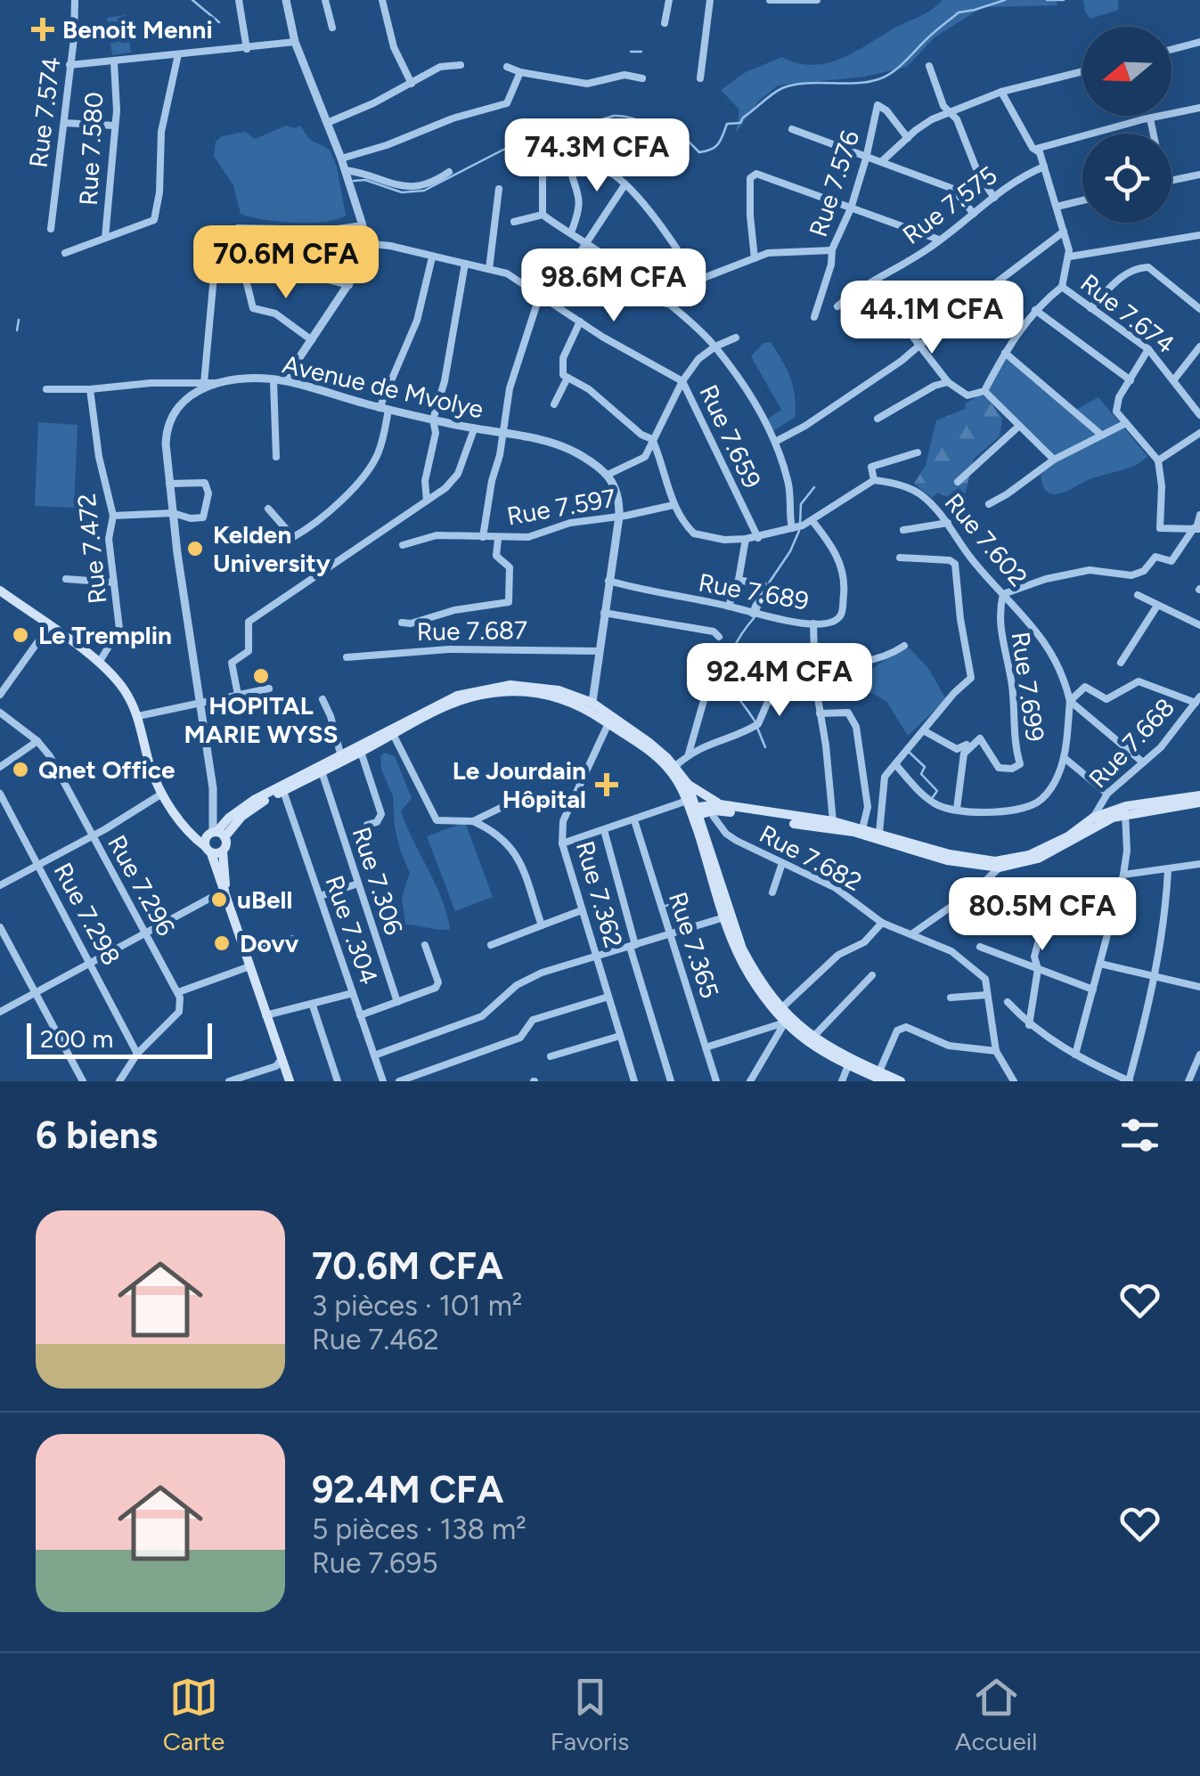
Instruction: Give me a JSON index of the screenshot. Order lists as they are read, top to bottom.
{
  "streets": {
    "street": [
      "Rue 7.574",
      "Rue 7.580",
      "Rue 7.576",
      "Rue 7.575",
      "Rue 7.674",
      "Avenue de Mvolye",
      "Rue 7.659",
      "Rue 7.597",
      "Rue 7.602",
      "Rue 7.472",
      "Rue 7.689",
      "Rue 7.687",
      "Rue 7.699",
      "Rue 7.668",
      "Rue 7.682",
      "Rue 7.306",
      "Rue 7.296",
      "Rue 7.362",
      "Rue 7.298",
      "Rue 7.304",
      "Rue 7.365"
    ]
  },
  "crossings": [
    ["Rue 7.602", "Rue 7.699"],
    ["Rue 7.602", "Rue 7.668"]
  ],
  "places": {
    "health": ["Benoit Menni", "Le Jourdain Hôpital"],
    "other": [
      "Kelden University",
      "Le Tremplin",
      "HOPITAL MARIE WYSS",
      "Qnet Office",
      "uBell",
      "Dovv"
    ]
  },
  "scale_bar": "200 m",
  "north": "left",
  "page": {
    "price": [
      "74.3M CFA",
      "70.6M CFA",
      "98.6M CFA",
      "44.1M CFA",
      "92.4M CFA",
      "80.5M CFA"
    ],
    "scale": "200 m",
    "heading": "6 biens",
    "list": [
      {
        "name": "70.6M CFA",
        "note": "3 pièces · 101 m² · Rue 7.462"
      },
      {
        "name": "92.4M CFA",
        "note": "5 pièces · 138 m² · Rue 7.695"
      }
    ],
    "tabs": ["Carte", "Favoris", "Accueil"]
  }
}
